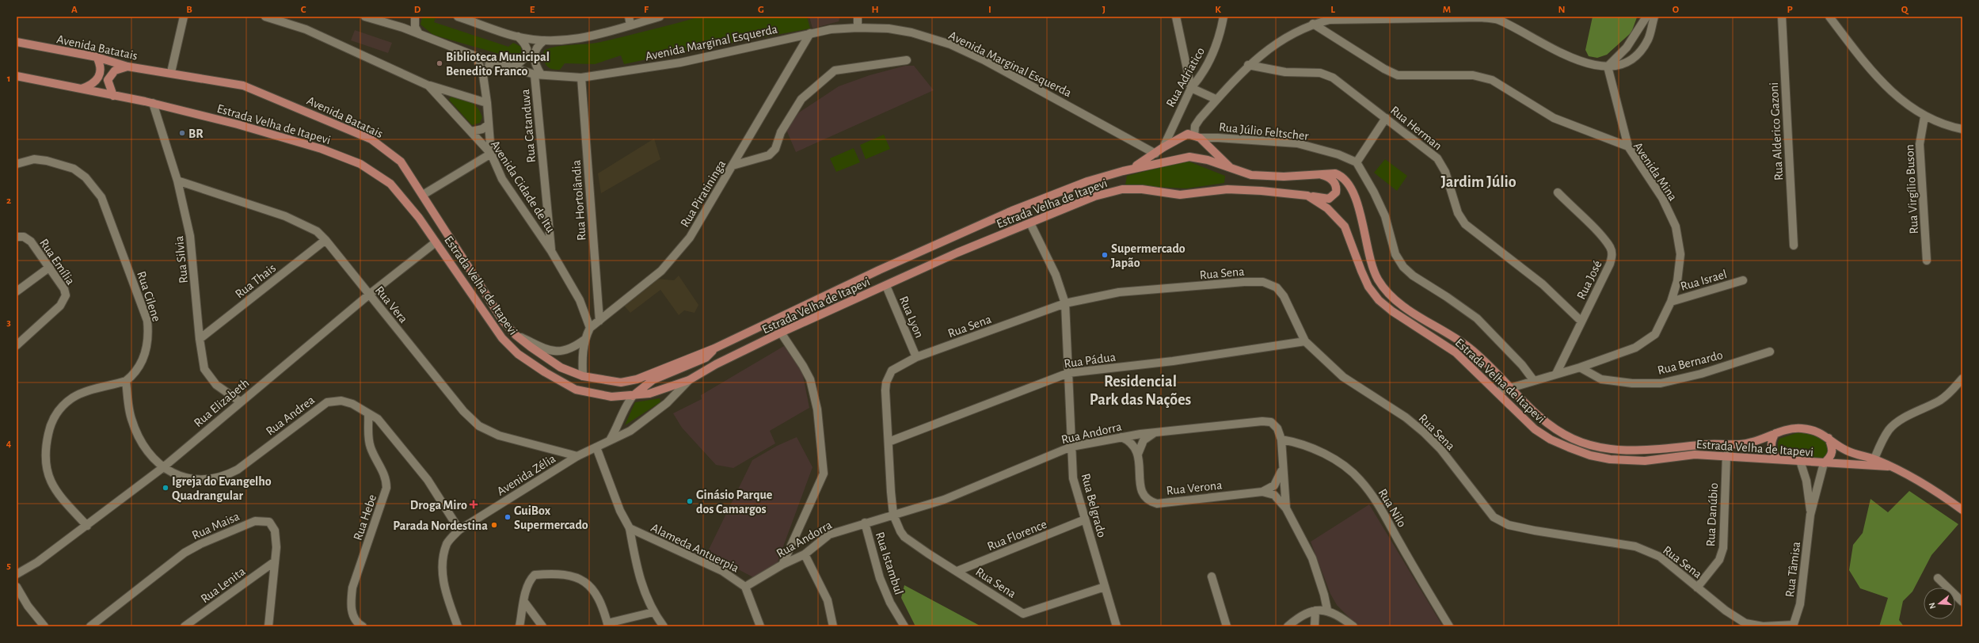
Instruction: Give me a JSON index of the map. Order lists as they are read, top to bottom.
{
  "streets": {
    "main road": ["Avenida Batatais", "Estrada Velha de Itapevi"],
    "street": [
      "Avenida Marginal Esquerda",
      "Rua Adriatico",
      "Rua Catanduva",
      "Rua Herman",
      "Rua Júlio Feltscher",
      "Rua Alderico Gazoni",
      "Avenida Mina",
      "Avenida Cidade de Itu",
      "Rua Virgílio Buson",
      "Rua Piratininga",
      "Rua Hortolândia",
      "Rua Silvia",
      "Rua Emília",
      "Rua Sena",
      "Rua José",
      "Rua Israel",
      "Rua Thais",
      "Rua Cilene",
      "Rua Vera",
      "Rua Lyon",
      "Rua Pádua",
      "Rua Bernardo",
      "Rua Elizabeth",
      "Rua Andrea",
      "Rua Andorra",
      "Avenida Zélia",
      "Rua Verona",
      "Rua Belgrado",
      "Rua Nilo",
      "Rua Danúbio",
      "Rua Hebe",
      "Rua Maisa",
      "Rua Florence",
      "Alameda Antuerpia",
      "Rua Istambul",
      "Rua Tâmisa",
      "Rua Lenita"
    ]
  },
  "crossings": [
    ["Avenida Marginal Esquerda", "Rua Catanduva"],
    ["Avenida Marginal Esquerda", "Rua Piratininga"],
    ["Avenida Marginal Esquerda", "Rua Hortolândia"],
    ["Avenida Batatais", "Estrada Velha de Itapevi"],
    ["Avenida Batatais", "Rua Piratininga"],
    ["Estrada Velha de Itapevi", "Avenida Mina"],
    ["Estrada Velha de Itapevi", "Rua Silvia"],
    ["Estrada Velha de Itapevi", "Rua Lyon"],
    ["Estrada Velha de Itapevi", "Rua Elizabeth"],
    ["Estrada Velha de Itapevi", "Avenida Zélia"],
    ["Estrada Velha de Itapevi", "Rua Belgrado"],
    ["Estrada Velha de Itapevi", "Rua Danúbio"],
    ["Estrada Velha de Itapevi", "Rua Tâmisa"],
    ["Rua Catanduva", "Avenida Cidade de Itu"],
    ["Rua Herman", "Rua José"],
    ["Avenida Mina", "Rua José"],
    ["Avenida Mina", "Rua Israel"],
    ["Avenida Mina", "Rua Bernardo"],
    ["Avenida Cidade de Itu", "Rua Piratininga"],
    ["Rua Piratininga", "Rua Hortolândia"],
    ["Rua Silvia", "Rua Thais"],
    ["Rua Silvia", "Rua Vera"],
    ["Rua Silvia", "Rua Elizabeth"],
    ["Rua Sena", "Rua Lyon"],
    ["Rua Sena", "Rua Pádua"],
    ["Rua Sena", "Rua Andorra"],
    ["Rua Sena", "Rua Belgrado"],
    ["Rua Sena", "Rua Danúbio"],
    ["Rua Sena", "Rua Florence"],
    ["Rua Sena", "Rua Tâmisa"],
    ["Rua Thais", "Rua Vera"],
    ["Rua Vera", "Rua Elizabeth"],
    ["Rua Vera", "Avenida Zélia"],
    ["Rua Pádua", "Rua Belgrado"],
    ["Rua Elizabeth", "Rua Andrea"],
    ["Rua Andrea", "Avenida Zélia"],
    ["Rua Andrea", "Rua Hebe"],
    ["Rua Andorra", "Rua Verona"],
    ["Rua Andorra", "Rua Belgrado"],
    ["Rua Andorra", "Rua Nilo"],
    ["Rua Andorra", "Alameda Antuerpia"],
    ["Rua Andorra", "Rua Istambul"],
    ["Rua Belgrado", "Rua Florence"],
    ["Rua Maisa", "Rua Lenita"]
  ],
  "districts": ["Jardim Júlio", "Residencial Park das Nações"],
  "places": {
    "other": [
      "Biblioteca Municipal Benedito Franco",
      "BR",
      "Supermercado Japão",
      "Igreja do Evangelho Quadrangular",
      "Ginásio Parque dos Camargos",
      "GuiBox Supermercado",
      "Parada Nordestina"
    ],
    "health": ["Droga Miro"]
  },
  "north": "left",
  "grid": {
    "columns": [
      "A",
      "B",
      "C",
      "D",
      "E",
      "F",
      "G",
      "H",
      "I",
      "J",
      "K",
      "L",
      "M",
      "N",
      "O",
      "P",
      "Q"
    ],
    "rows": [
      "1",
      "2",
      "3",
      "4",
      "5"
    ]
  }
}
